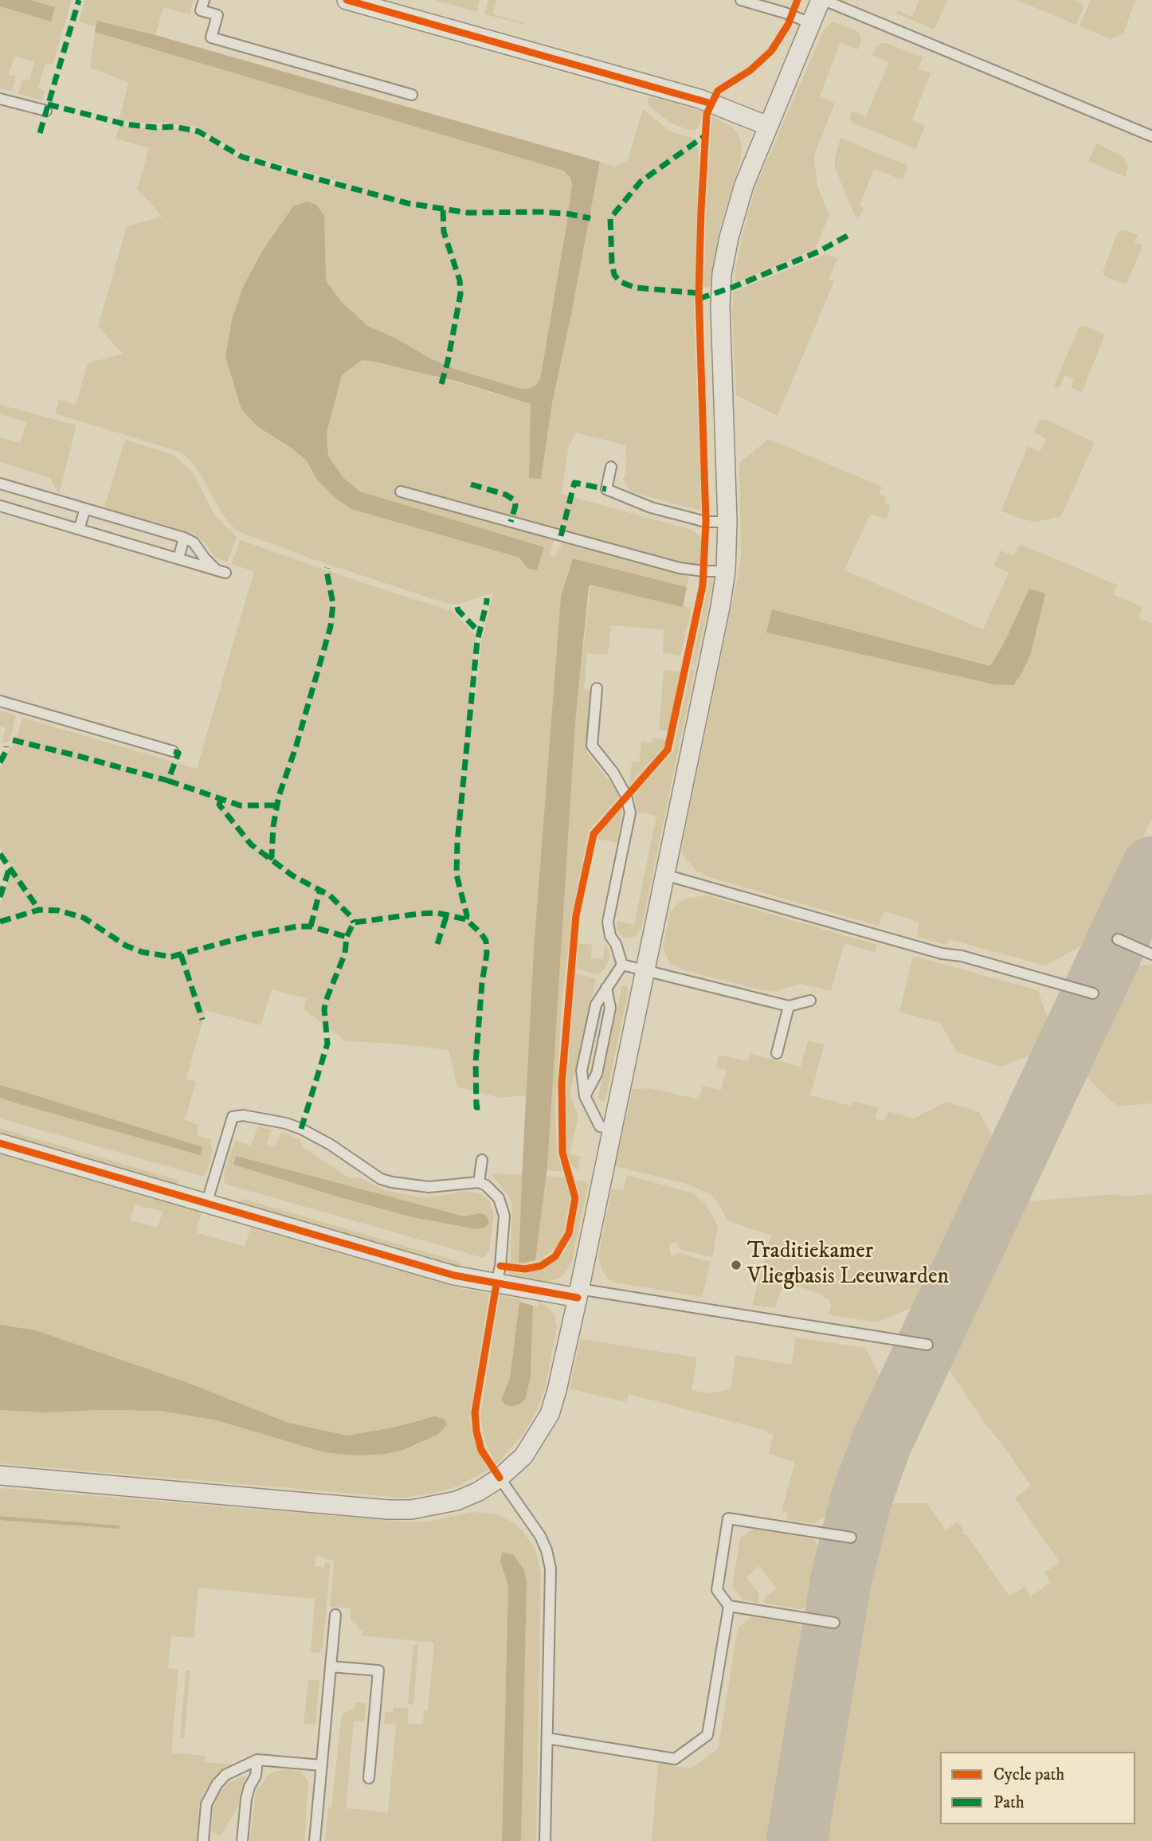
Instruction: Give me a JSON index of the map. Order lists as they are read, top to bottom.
{
  "places": ["Traditiekamer Vliegbasis Leeuwarden"],
  "legend": ["Cycle path", "Path"]
}
